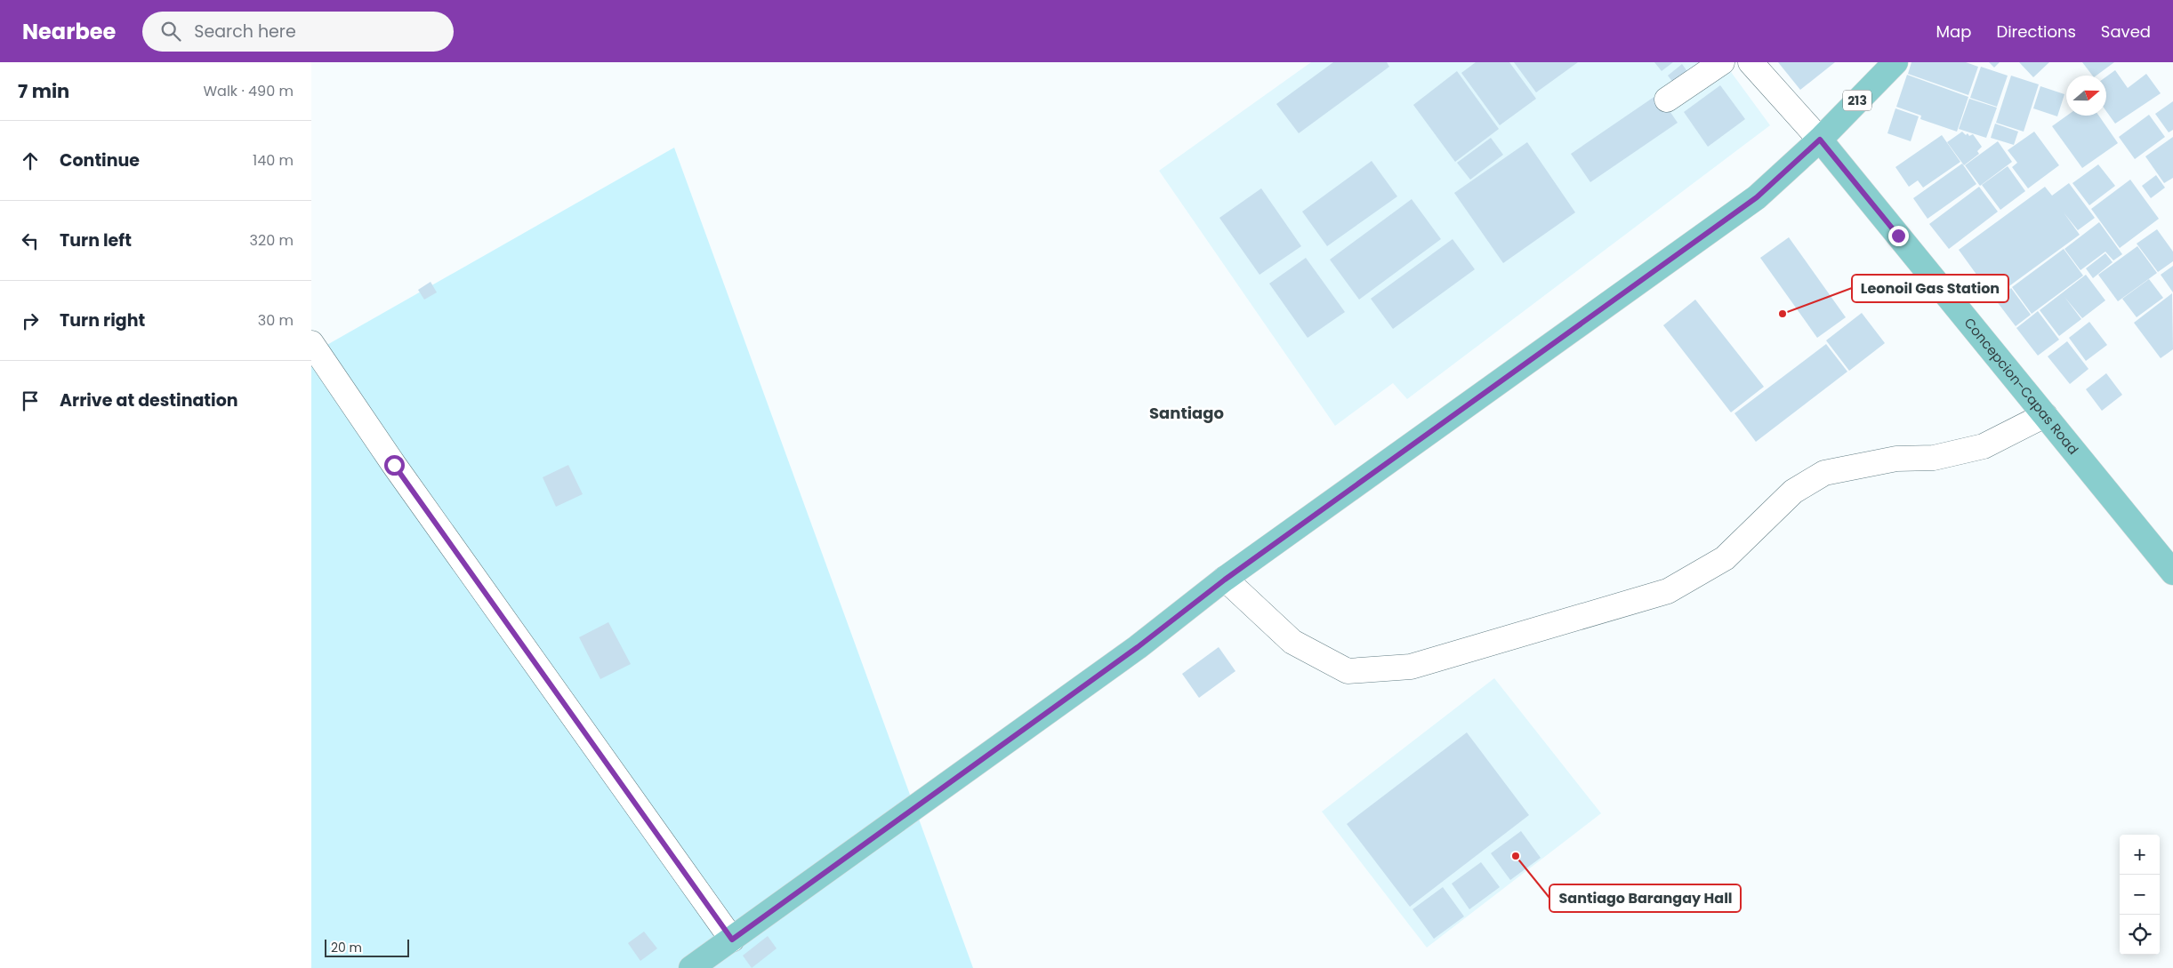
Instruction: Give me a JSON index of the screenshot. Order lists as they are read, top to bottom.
{
  "streets": {
    "main road": ["213", "Concepcion-Capas Road"]
  },
  "crossings": [
    ["213", "Concepcion-Capas Road"]
  ],
  "districts": ["Santiago"],
  "places": ["Leonoil Gas Station", "Santiago Barangay Hall"],
  "scale_bar": "20 m",
  "north": "right",
  "page": {
    "header": "Nearbee",
    "search": "Search here",
    "nav": ["Map", "Directions", "Saved"],
    "heading": ["7 min", "Walk · 490 m"],
    "list": [
      ["Continue", "140 m"],
      ["Turn left", "320 m"],
      ["Turn right", "30 m"],
      "Arrive at destination"
    ],
    "map_buttons": ["+", "−"],
    "scale": "20 m"
  }
}
